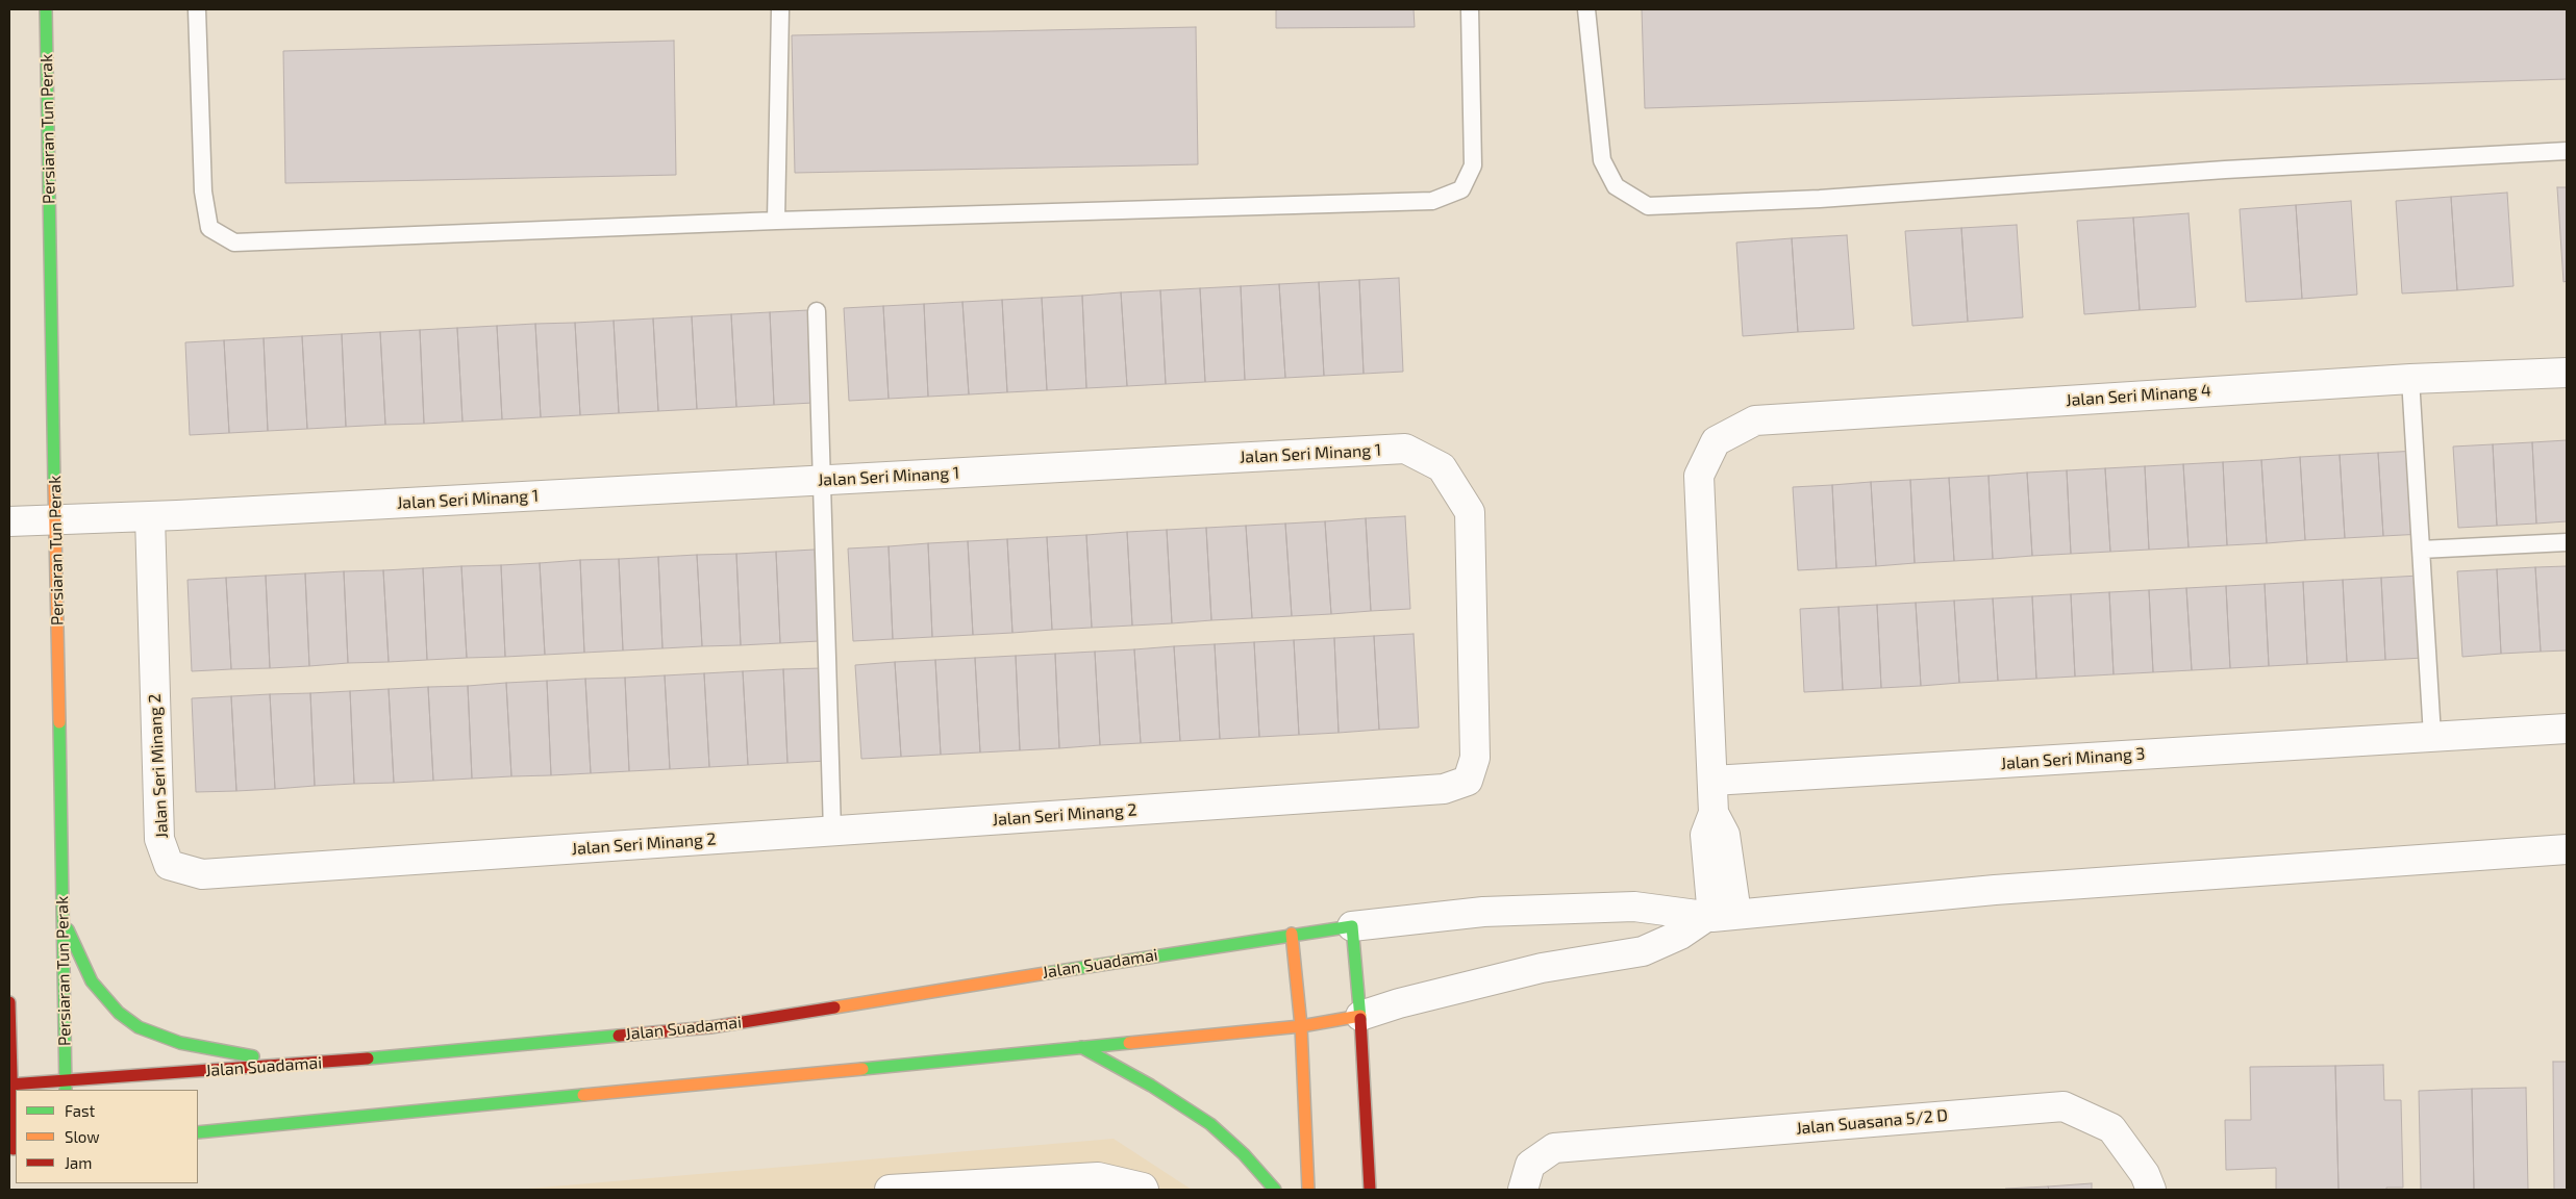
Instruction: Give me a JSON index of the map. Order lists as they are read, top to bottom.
{
  "streets": {
    "main road": ["Persiaran Tun Perak", "Jalan Suadamai"],
    "street": [
      "Jalan Seri Minang 4",
      "Jalan Seri Minang 1",
      "Jalan Seri Minang 3",
      "Jalan Seri Minang 2",
      "Jalan Suasana 5/2 D"
    ]
  },
  "crossings": [
    ["Persiaran Tun Perak", "Jalan Seri Minang 1"],
    ["Persiaran Tun Perak", "Jalan Suadamai"],
    ["Jalan Seri Minang 4", "Jalan Seri Minang 3"],
    ["Jalan Seri Minang 1", "Jalan Seri Minang 2"]
  ],
  "legend": ["Fast", "Slow", "Jam"]
}
